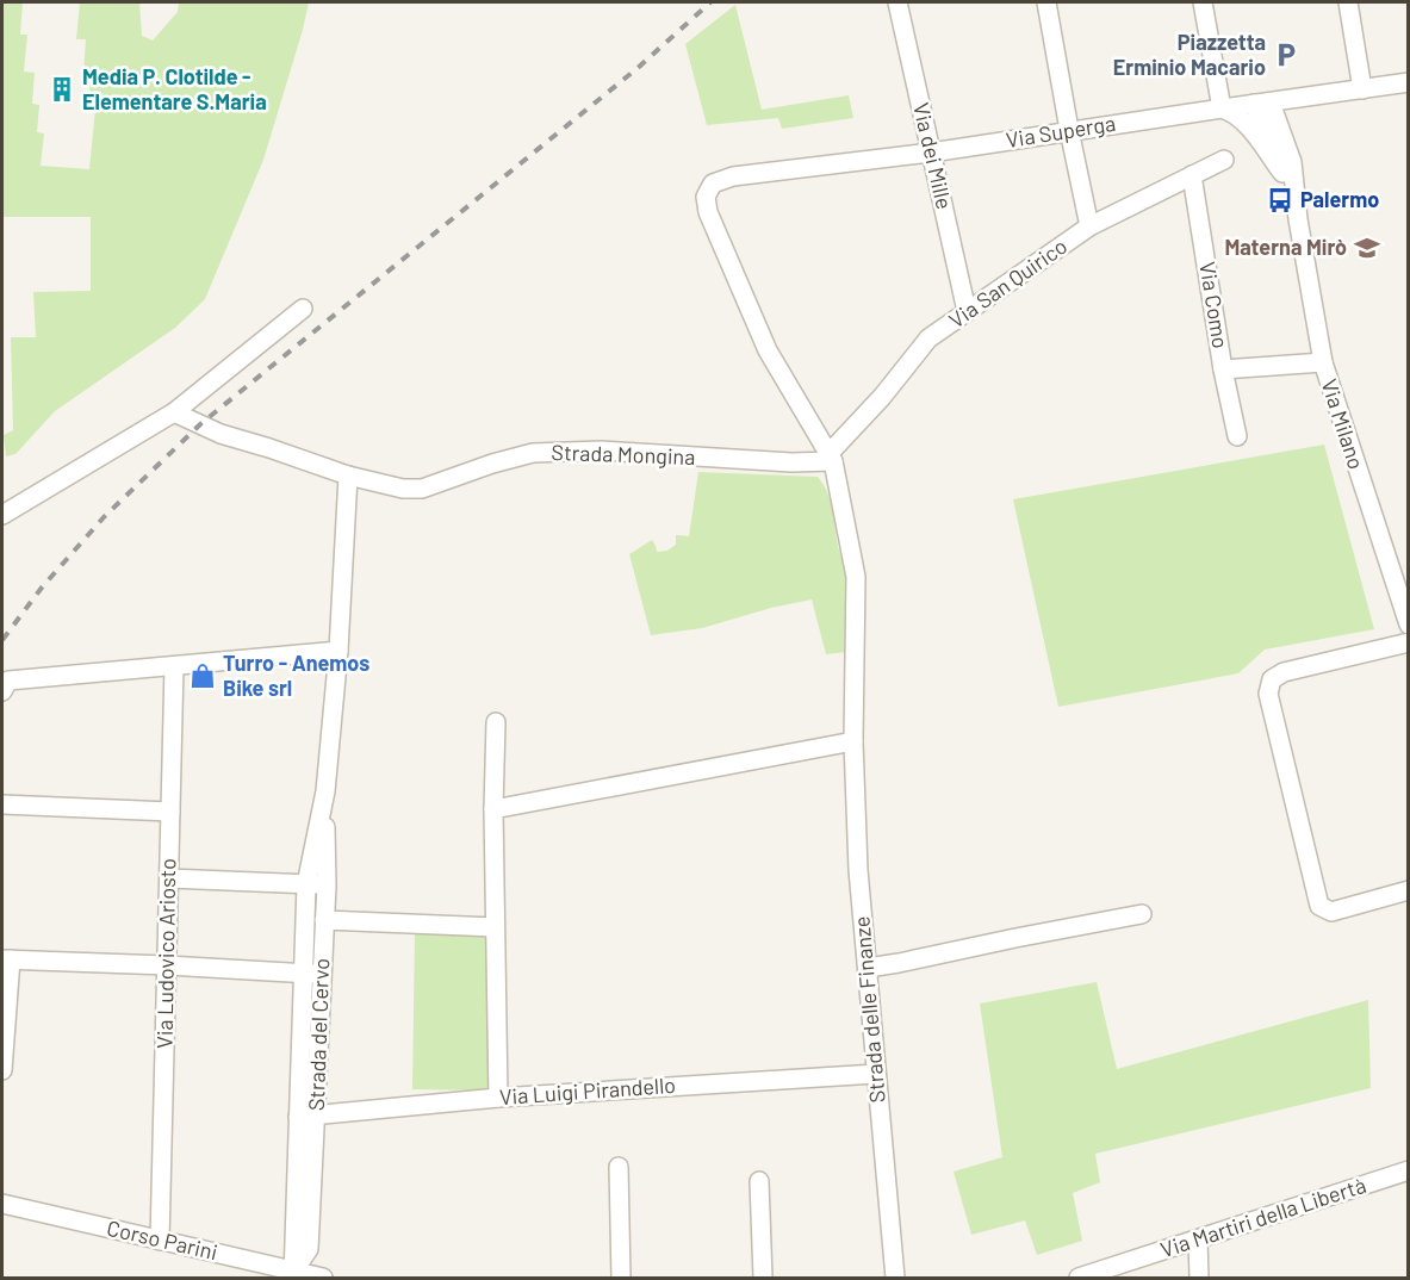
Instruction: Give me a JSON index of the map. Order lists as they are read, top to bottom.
{
  "streets": {
    "street": [
      "Via Superga",
      "Via dei Mille",
      "Via San Quirico",
      "Via Como",
      "Via Milano",
      "Strada Mongina",
      "Via Ludovico Ariosto",
      "Strada delle Finanze",
      "Strada del Cervo",
      "Via Luigi Pirandello",
      "Via Martiri della Libertà",
      "Corso Parini"
    ]
  },
  "crossings": [
    ["Via Superga", "Via dei Mille"],
    ["Via Superga", "Via Milano"],
    ["Via Superga", "Strada delle Finanze"],
    ["Via dei Mille", "Via San Quirico"],
    ["Via San Quirico", "Via Como"],
    ["Via San Quirico", "Strada Mongina"],
    ["Via San Quirico", "Strada delle Finanze"],
    ["Strada Mongina", "Strada delle Finanze"],
    ["Strada Mongina", "Strada del Cervo"],
    ["Via Ludovico Ariosto", "Corso Parini"],
    ["Strada delle Finanze", "Via Luigi Pirandello"],
    ["Strada del Cervo", "Via Luigi Pirandello"],
    ["Strada del Cervo", "Corso Parini"]
  ],
  "places": {
    "parking": ["Piazzetta Erminio Macario"],
    "building": ["Media P. Clotilde - Elementare S.Maria"],
    "bus stop": ["Palermo"],
    "school or university": ["Materna Mirò"],
    "shop": ["Turro - Anemos Bike srl"]
  }
}
